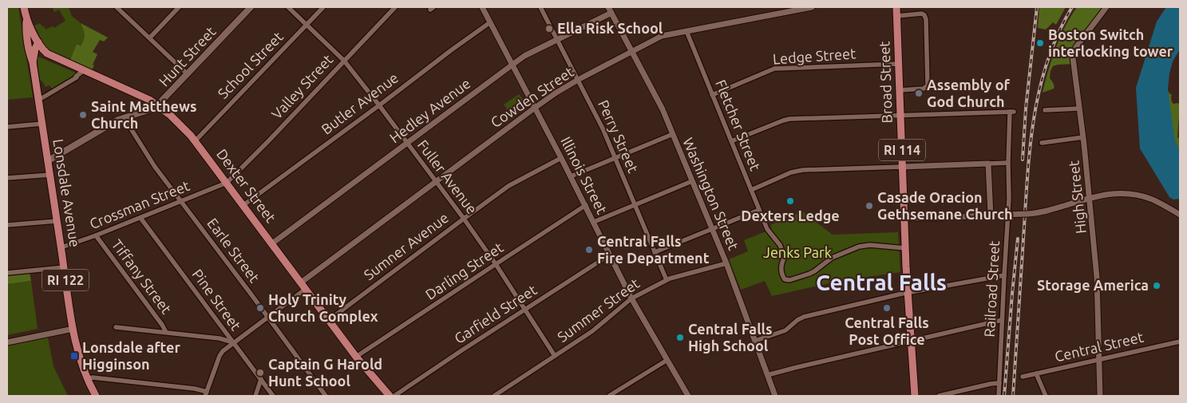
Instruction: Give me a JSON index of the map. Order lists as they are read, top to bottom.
{
  "streets": {
    "main road": [
      "Hunt Street",
      "Broad Street",
      "RI 114",
      "Dexter Street",
      "Lonsdale Avenue",
      "RI 122"
    ],
    "street": [
      "Ledge Street",
      "School Street",
      "Valley Street",
      "Cowden Street",
      "Butler Avenue",
      "Hedley Avenue",
      "Fletcher Street",
      "Perry Street",
      "Illinois Street",
      "Fuller Avenue",
      "Washington Street",
      "High Street",
      "Crossman Street",
      "Sumner Avenue",
      "Earle Street",
      "Darling Street",
      "Tiffany Street",
      "Railroad Street",
      "Pine Street",
      "Summer Street",
      "Garfield Street",
      "Central Street"
    ]
  },
  "crossings": [
    ["Hunt Street", "Dexter Street"],
    ["Ledge Street", "Broad Street"],
    ["Ledge Street", "Fletcher Street"],
    ["School Street", "Fuller Avenue"],
    ["School Street", "Dexter Street"],
    ["Broad Street", "Fletcher Street"],
    ["Broad Street", "Railroad Street"],
    ["Valley Street", "Fuller Avenue"],
    ["Valley Street", "Dexter Street"],
    ["Valley Street", "Crossman Street"],
    ["Cowden Street", "Fletcher Street"],
    ["Cowden Street", "Perry Street"],
    ["Cowden Street", "Illinois Street"],
    ["Cowden Street", "Fuller Avenue"],
    ["Cowden Street", "Dexter Street"],
    ["Cowden Street", "Washington Street"],
    ["Butler Avenue", "Illinois Street"],
    ["Butler Avenue", "Fuller Avenue"],
    ["Butler Avenue", "Dexter Street"],
    ["Hedley Avenue", "Perry Street"],
    ["Hedley Avenue", "Illinois Street"],
    ["Hedley Avenue", "Fuller Avenue"],
    ["Hedley Avenue", "Dexter Street"],
    ["Hedley Avenue", "Washington Street"],
    ["Perry Street", "Summer Street"],
    ["Illinois Street", "Sumner Avenue"],
    ["Illinois Street", "Darling Street"],
    ["Illinois Street", "Summer Street"],
    ["Illinois Street", "Garfield Street"],
    ["Fuller Avenue", "Sumner Avenue"],
    ["Fuller Avenue", "Darling Street"],
    ["Fuller Avenue", "Summer Street"],
    ["Fuller Avenue", "Garfield Street"],
    ["Dexter Street", "Lonsdale Avenue"],
    ["Dexter Street", "Crossman Street"],
    ["Dexter Street", "Sumner Avenue"],
    ["Dexter Street", "Darling Street"],
    ["Lonsdale Avenue", "Crossman Street"],
    ["Washington Street", "Summer Street"],
    ["High Street", "Central Street"],
    ["Crossman Street", "Earle Street"],
    ["Crossman Street", "Tiffany Street"],
    ["Crossman Street", "Pine Street"]
  ],
  "districts": ["Central Falls"],
  "parks": ["Jenks Park"],
  "places": {
    "other": [
      "Ella Risk School",
      "Boston Switch interlocking tower",
      "Assembly of God Church",
      "Saint Matthews Church",
      "Dexters Ledge",
      "Casade Oracion Gethsemane Church",
      "Central Falls Fire Department",
      "Storage America",
      "Holy Trinity Church Complex",
      "Central Falls Post Office",
      "Central Falls High School",
      "Captain G Harold Hunt School"
    ],
    "transit": ["Lonsdale after Higginson"]
  }
}
